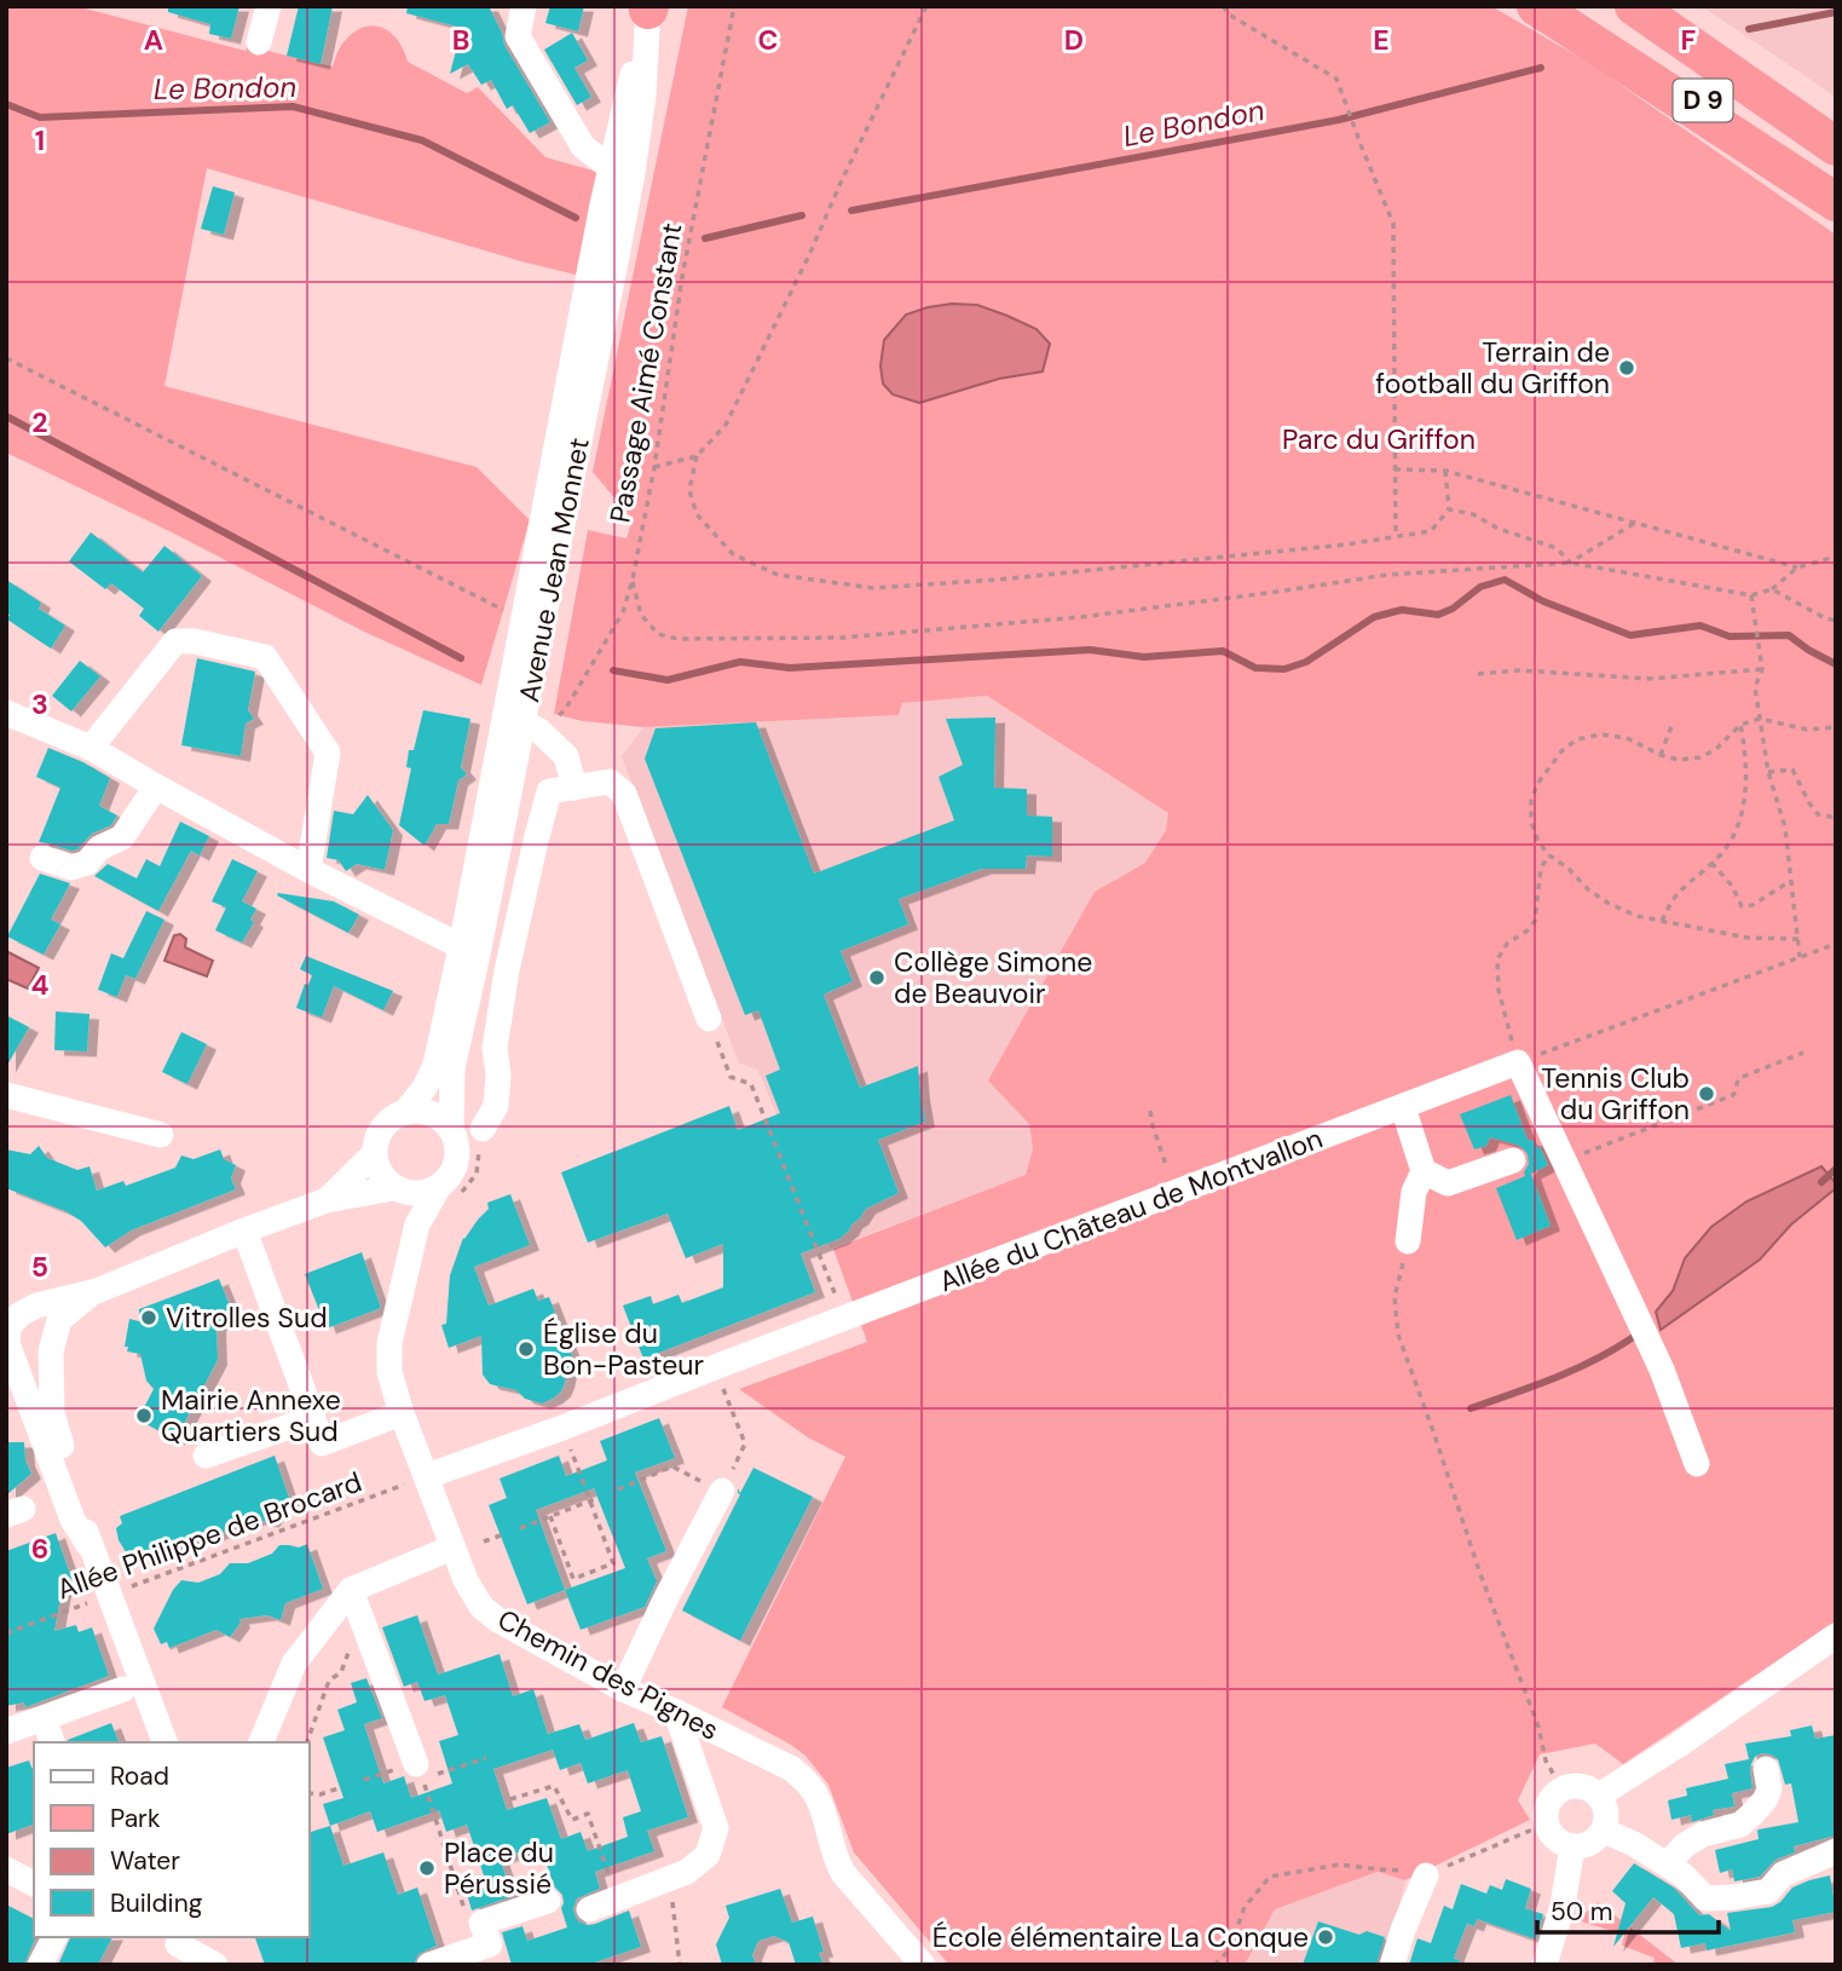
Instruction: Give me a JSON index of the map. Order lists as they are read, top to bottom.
{
  "streets": {
    "highway": ["D 9"],
    "street": ["Avenue Jean Monnet", "Allée du Château de Montvallon", "Chemin des Pignes"],
    "path": ["Passage Aimé Constant", "Allée Philippe de Brocard"]
  },
  "crossings": [
    ["Passage Aimé Constant", "Avenue Jean Monnet"],
    ["Avenue Jean Monnet", "Chemin des Pignes"],
    ["Allée du Château de Montvallon", "Allée Philippe de Brocard"],
    ["Allée du Château de Montvallon", "Chemin des Pignes"],
    ["Allée Philippe de Brocard", "Chemin des Pignes"]
  ],
  "water": ["Le Bondon"],
  "parks": ["Parc du Griffon"],
  "places": [
    "Terrain de football du Griffon",
    "Collège Simone de Beauvoir",
    "Tennis Club du Griffon",
    "Vitrolles Sud",
    "Église du Bon-Pasteur",
    "Mairie Annexe Quartiers Sud",
    "Place du Pérussié",
    "École élémentaire La Conque"
  ],
  "legend": [
    "Road",
    "Park",
    "Water",
    "Building"
  ],
  "scale_bar": "50 m",
  "grid": {
    "columns": [
      "A",
      "B",
      "C",
      "D",
      "E",
      "F"
    ],
    "rows": [
      "1",
      "2",
      "3",
      "4",
      "5",
      "6"
    ]
  }
}
